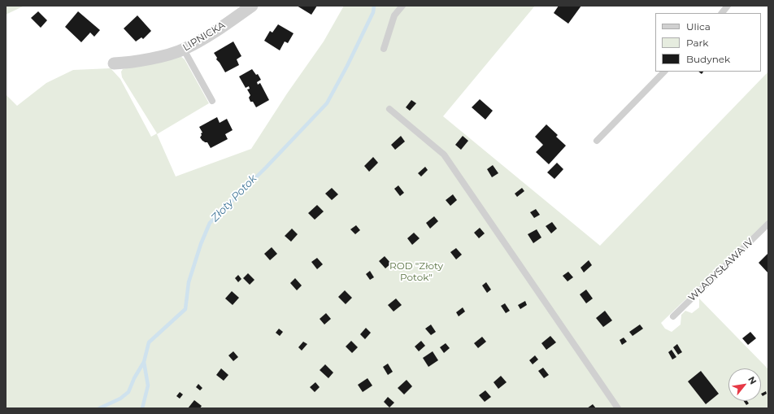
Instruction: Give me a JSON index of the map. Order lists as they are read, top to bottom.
{
  "streets": {
    "street": ["LIPNICKA"],
    "lane": ["WŁADYSŁAWA IV"]
  },
  "water": ["Złoty Potok"],
  "parks": ["ROD \"Złoty Potok\""],
  "legend": ["Ulica", "Park", "Budynek"],
  "north": "top right"
}
